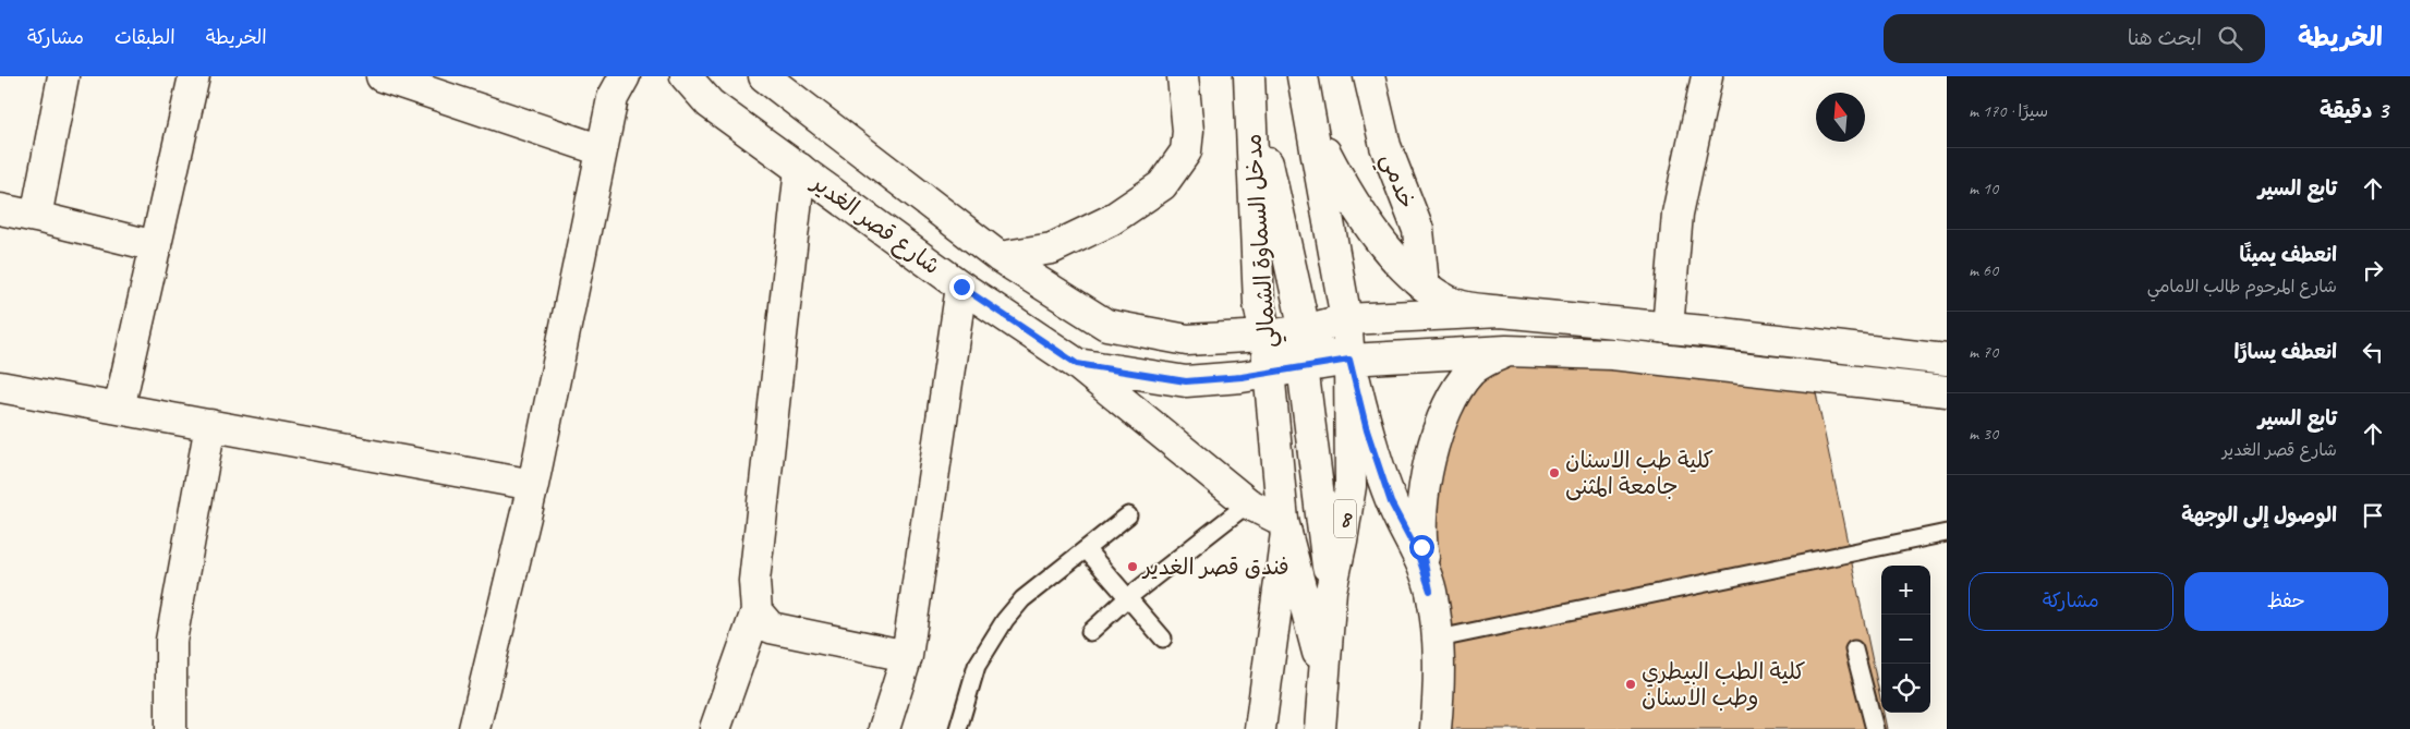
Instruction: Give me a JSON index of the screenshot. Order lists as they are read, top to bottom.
{
  "streets": {
    "main road": [
      "خدمي",
      "شارع قصر الغدير",
      "مدخل السماوة الشمالي",
      "8"
    ]
  },
  "crossings": [
    ["شارع قصر الغدير", "مدخل السماوة الشمالي"],
    ["مدخل السماوة الشمالي", "8"]
  ],
  "places": ["كلية طب الاسنان جامعة المثنى", "فندق قصر الغدير", "كلية الطب البيطري وطب الاسنان"],
  "north": "top",
  "page": {
    "header": "الخريطة",
    "search": "ابحث هنا",
    "nav": ["الخريطة", "الطبقات", "مشاركة"],
    "heading": ["3 دقيقة", "سيرًا · 170 m"],
    "list": [
      ["تابع السير", "10 m"],
      ["انعطف يمينًا", "شارع المرحوم طالب الامامي", "60 m"],
      ["انعطف يسارًا", "70 m"],
      ["تابع السير", "شارع قصر الغدير", "30 m"],
      "الوصول إلى الوجهة"
    ],
    "buttons": ["حفظ", "مشاركة"],
    "map_buttons": ["+", "−"]
  }
}
